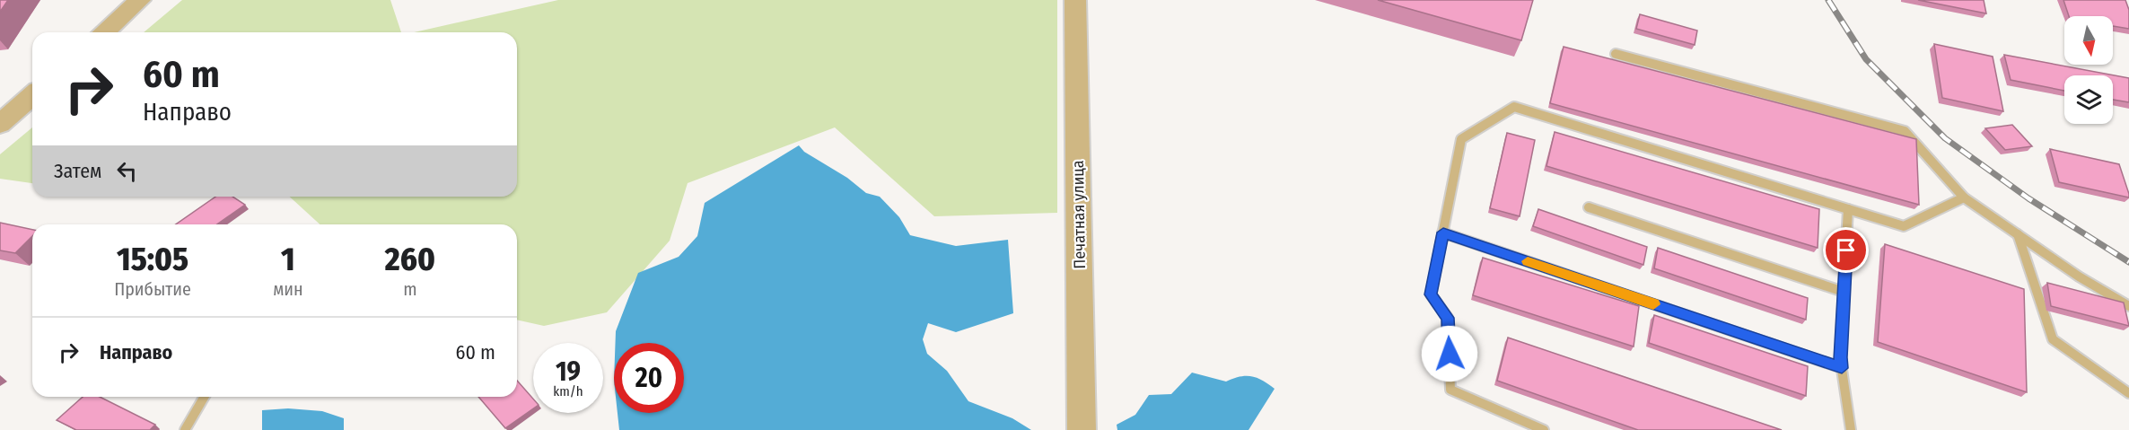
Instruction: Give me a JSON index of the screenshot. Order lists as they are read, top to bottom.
{
  "streets": {
    "street": ["Печатная улица"]
  },
  "north": "bottom",
  "page": {
    "turn": ["60 m", "Направо"],
    "then": "Затем",
    "eta": [
      "15:05",
      "Прибытие",
      "1",
      "мин",
      "260",
      "m"
    ],
    "list": [
      {
        "name": "Направо",
        "value": "60 m"
      }
    ],
    "speed": "19 km/h",
    "limit": "20"
  }
}
